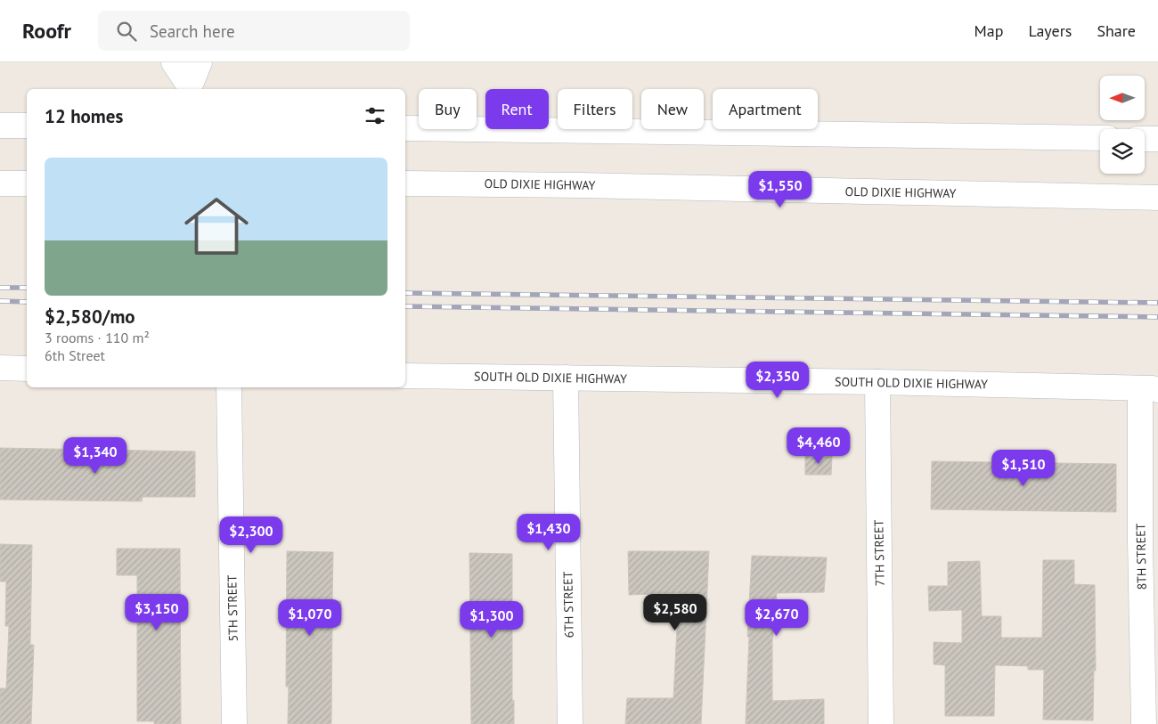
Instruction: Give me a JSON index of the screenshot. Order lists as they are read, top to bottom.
{
  "streets": {
    "street": [
      "OLD DIXIE HIGHWAY",
      "SOUTH OLD DIXIE HIGHWAY",
      "7TH STREET",
      "8TH STREET",
      "6TH STREET",
      "5TH STREET"
    ]
  },
  "crossings": [
    ["SOUTH OLD DIXIE HIGHWAY", "7TH STREET"],
    ["SOUTH OLD DIXIE HIGHWAY", "8TH STREET"],
    ["SOUTH OLD DIXIE HIGHWAY", "6TH STREET"]
  ],
  "north": "left",
  "page": {
    "header": "Roofr",
    "search": "Search here",
    "nav": ["Map", "Layers", "Share"],
    "chip": [
      "Buy",
      "Rent",
      "Filters",
      "New",
      "Apartment"
    ],
    "heading": "12 homes",
    "list": [
      {
        "name": "$2,580/mo",
        "note": "3 rooms · 110 m² · 6th Street"
      }
    ],
    "price": [
      "$1,550",
      "$2,350",
      "$4,460",
      "$1,340",
      "$1,510",
      "$1,430",
      "$2,300",
      "$3,150",
      "$2,580",
      "$1,070",
      "$2,670",
      "$1,300"
    ]
  }
}
